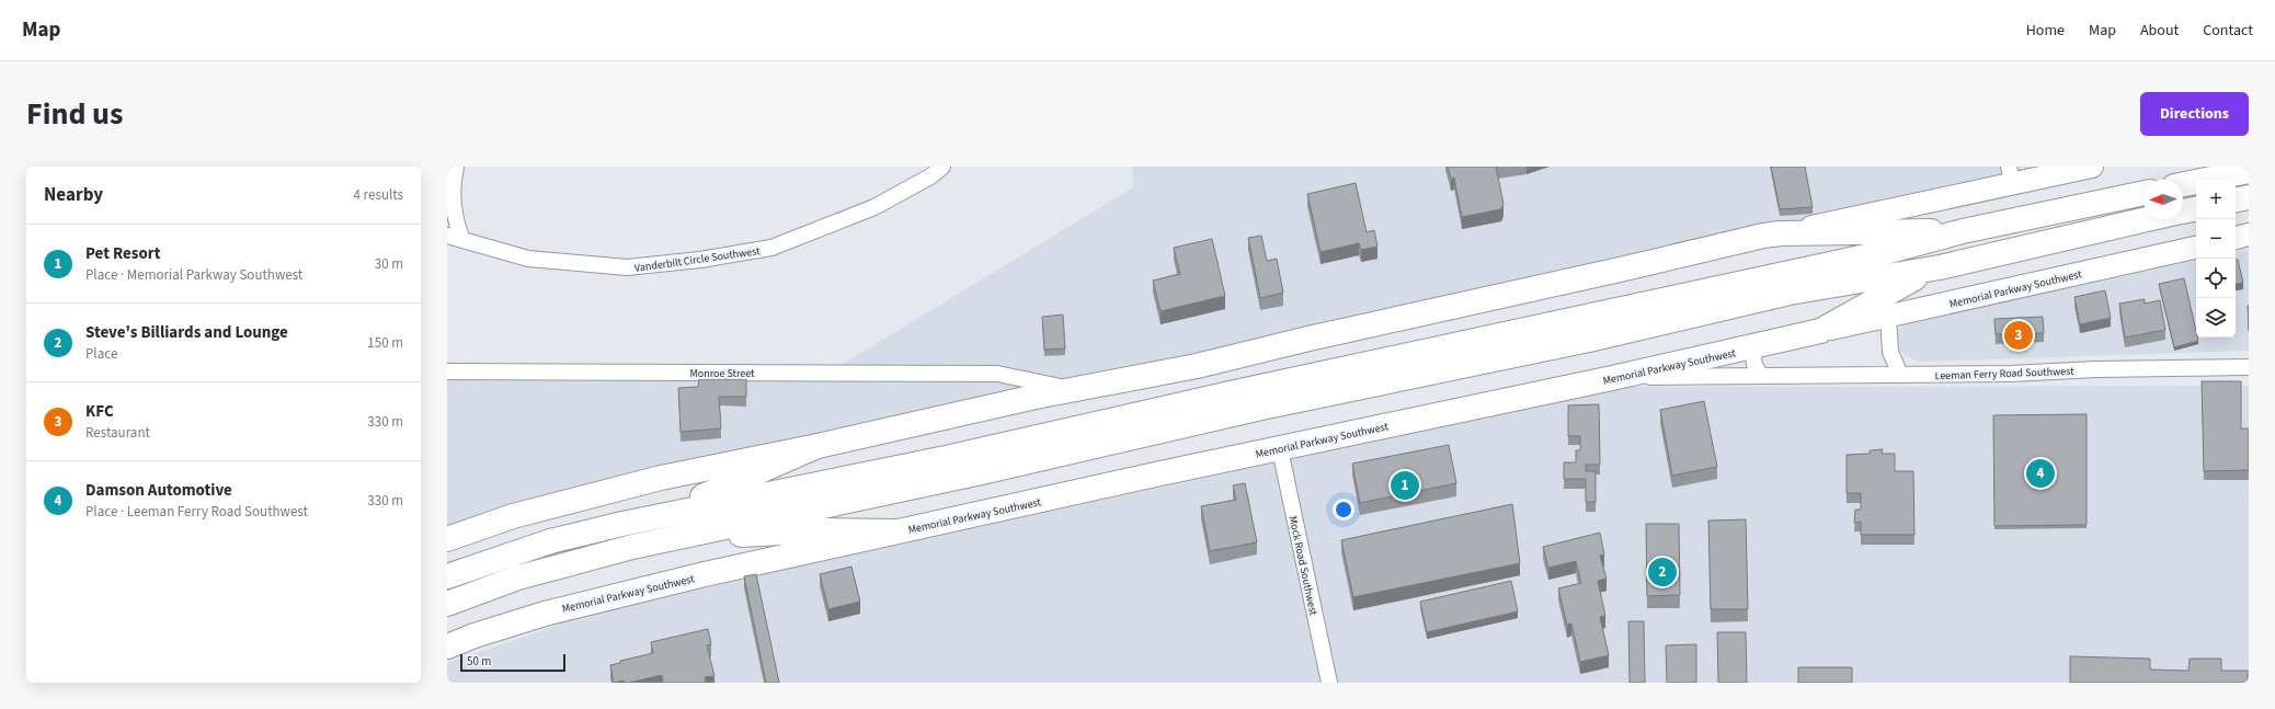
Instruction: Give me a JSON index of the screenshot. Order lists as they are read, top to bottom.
{
  "streets": {
    "main road": ["Memorial Parkway Southwest"],
    "street": [
      "Vanderbilt Circle Southwest",
      "Monroe Street",
      "Leeman Ferry Road Southwest",
      "Mock Road Southwest"
    ]
  },
  "crossings": [
    ["Memorial Parkway Southwest", "Leeman Ferry Road Southwest"],
    ["Memorial Parkway Southwest", "Mock Road Southwest"]
  ],
  "scale_bar": "50 m",
  "north": "left",
  "page": {
    "header": "Map",
    "nav": [
      "Home",
      "Map",
      "About",
      "Contact"
    ],
    "title": "Find us",
    "buttons": "Directions",
    "heading": ["Nearby", "4 results"],
    "map_buttons": ["+", "−"],
    "list": [
      {
        "mark": "1",
        "name": "Pet Resort",
        "note": "Place · Memorial Parkway Southwest",
        "value": "30 m"
      },
      {
        "mark": "2",
        "name": "Steve's Billiards and Lounge",
        "note": "Place",
        "value": "150 m"
      },
      {
        "mark": "3",
        "name": "KFC",
        "note": "Restaurant",
        "value": "330 m"
      },
      {
        "mark": "4",
        "name": "Damson Automotive",
        "note": "Place · Leeman Ferry Road Southwest",
        "value": "330 m"
      }
    ],
    "pins": [
      "3",
      "4",
      "1",
      "2"
    ],
    "scale": "50 m"
  }
}
